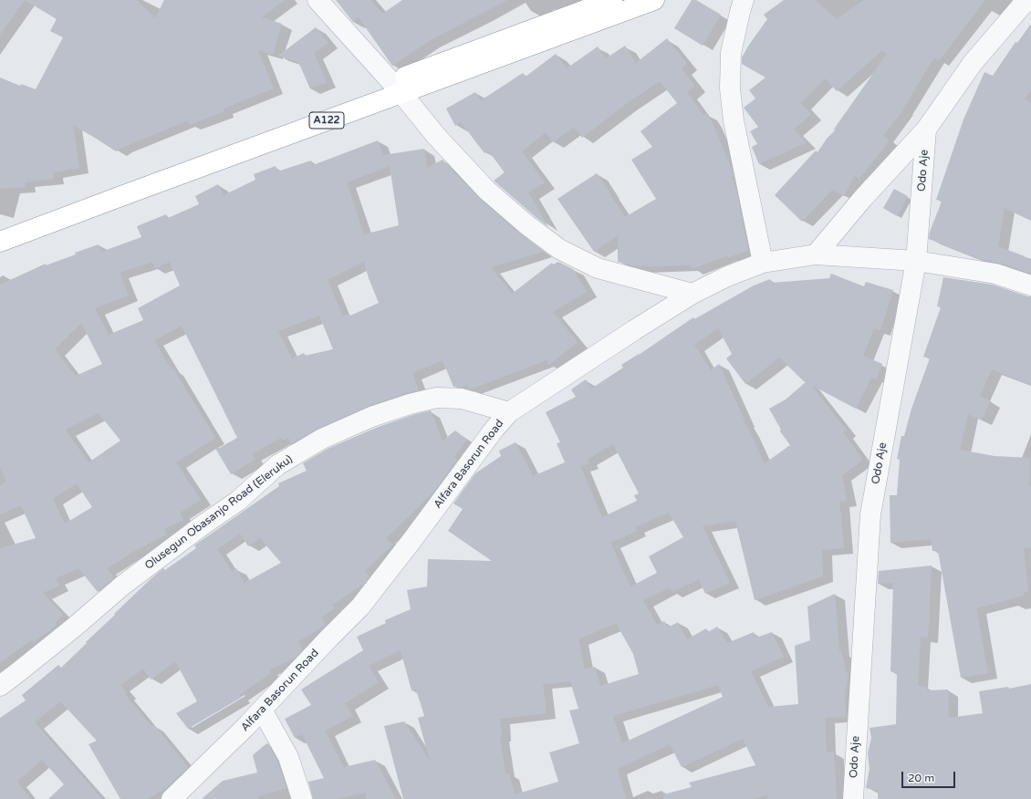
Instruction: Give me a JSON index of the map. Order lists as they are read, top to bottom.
{
  "streets": {
    "highway": ["A122"],
    "street": ["Odo Aje", "Alfara Basorun Road", "Olusegun Obasanjo Road (Eleruku)"]
  },
  "crossings": [
    ["Odo Aje", "Alfara Basorun Road"],
    ["Alfara Basorun Road", "Olusegun Obasanjo Road (Eleruku)"]
  ],
  "scale_bar": "20 m"
}
